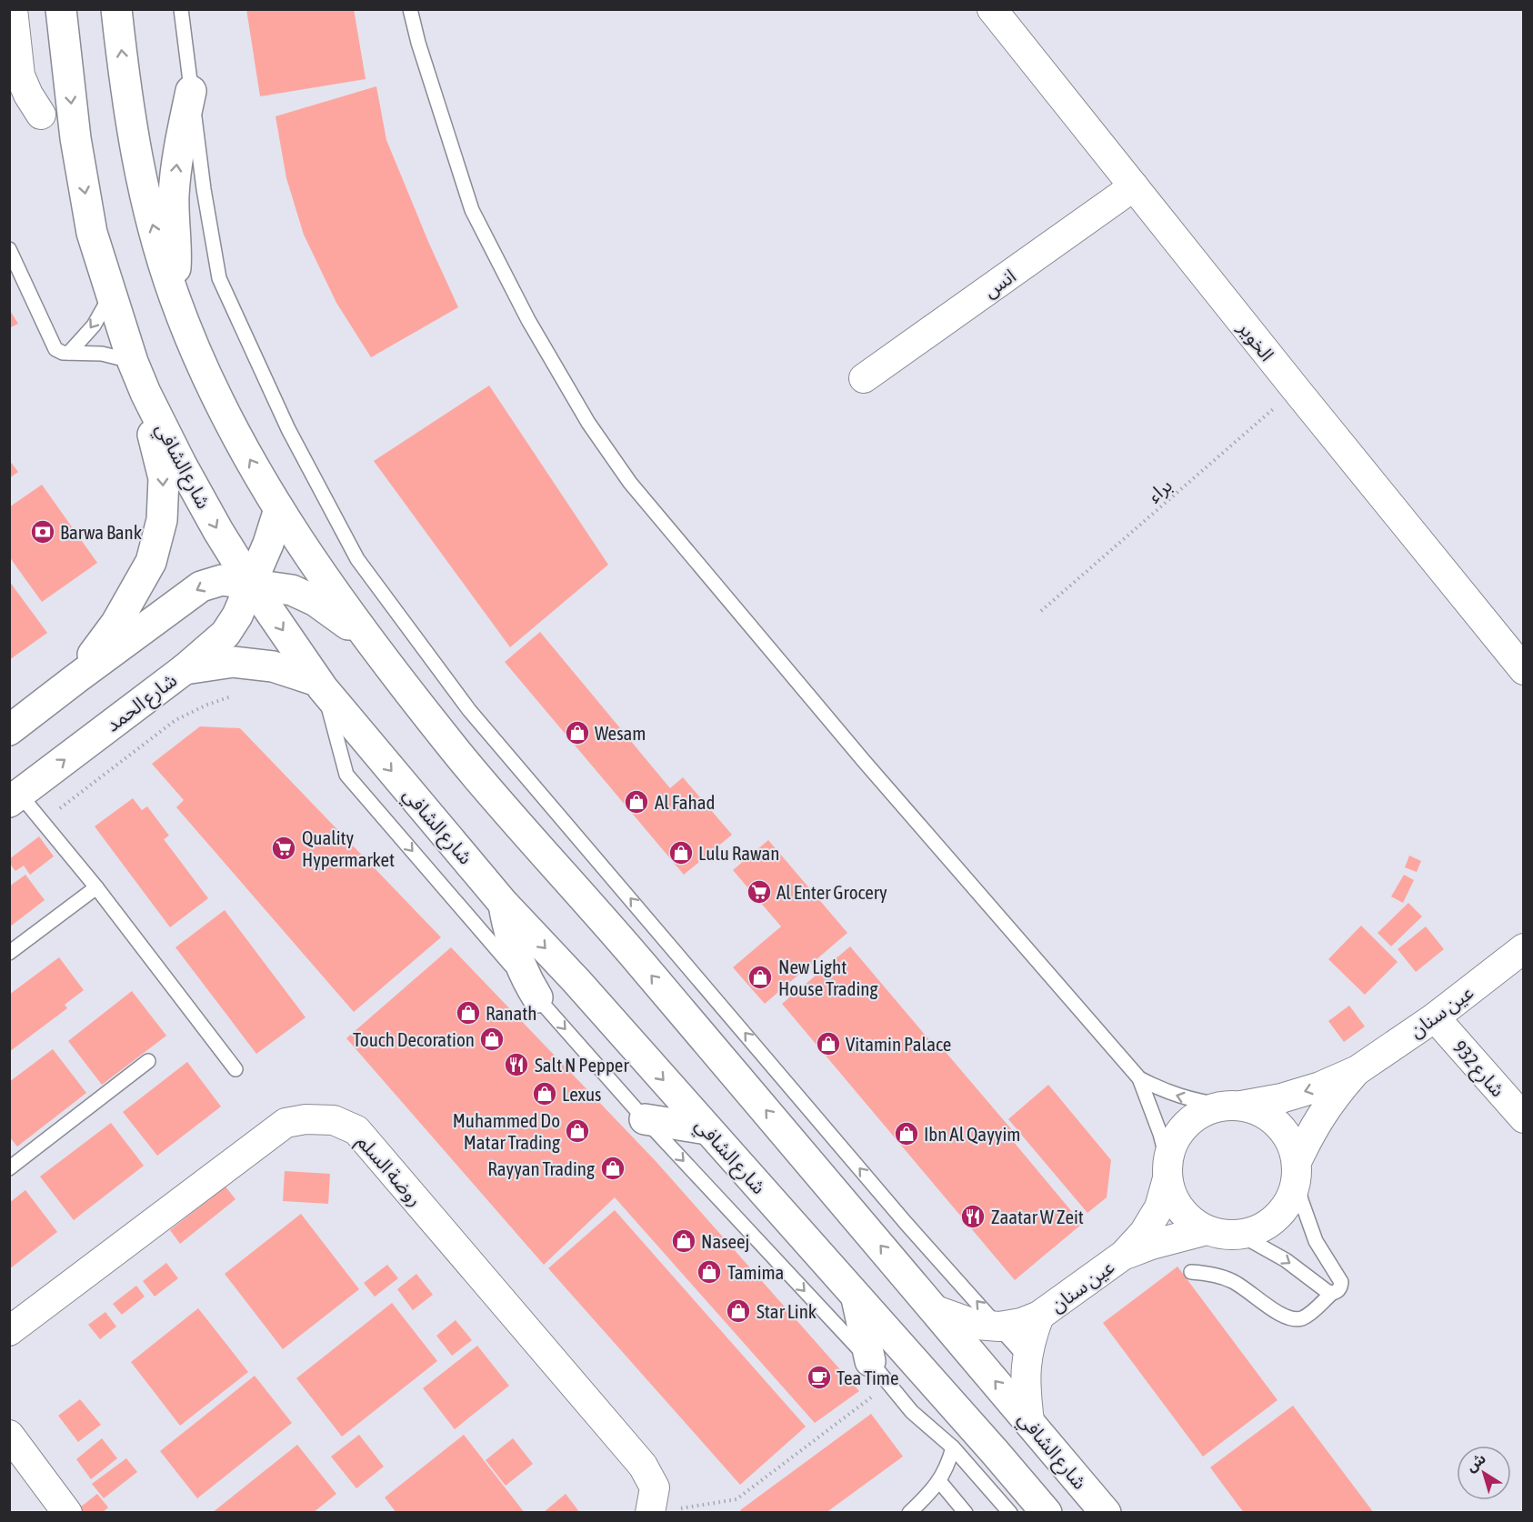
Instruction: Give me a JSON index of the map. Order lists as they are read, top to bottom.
{
  "streets": {
    "main road": ["شارع الشافي", "شارع الحمد"],
    "street": [
      "انس",
      "الخوير",
      "عين سنان",
      "شارع 932",
      "روضة السلم"
    ],
    "path": ["براء"]
  },
  "crossings": [
    ["انس", "الخوير"],
    ["الخوير", "براء"],
    ["شارع الشافي", "شارع الحمد"],
    ["شارع الشافي", "عين سنان"],
    ["عين سنان", "شارع 932"]
  ],
  "places": {
    "bank": ["Barwa Bank"],
    "shop": [
      "Wesam",
      "Al Fahad",
      "Lulu Rawan",
      "New Light House Trading",
      "Ranath",
      "Touch Decoration",
      "Vitamin Palace",
      "Lexus",
      "Muhammed Do Matar Trading",
      "Ibn Al Qayyim",
      "Rayyan Trading",
      "Naseej",
      "Tamima",
      "Star Link"
    ],
    "supermarket": ["Quality Hypermarket", "Al Enter Grocery"],
    "restaurant": ["Salt N Pepper", "Zaatar W Zeit"],
    "cafe": ["Tea Time"]
  },
  "north": "top left"
}
